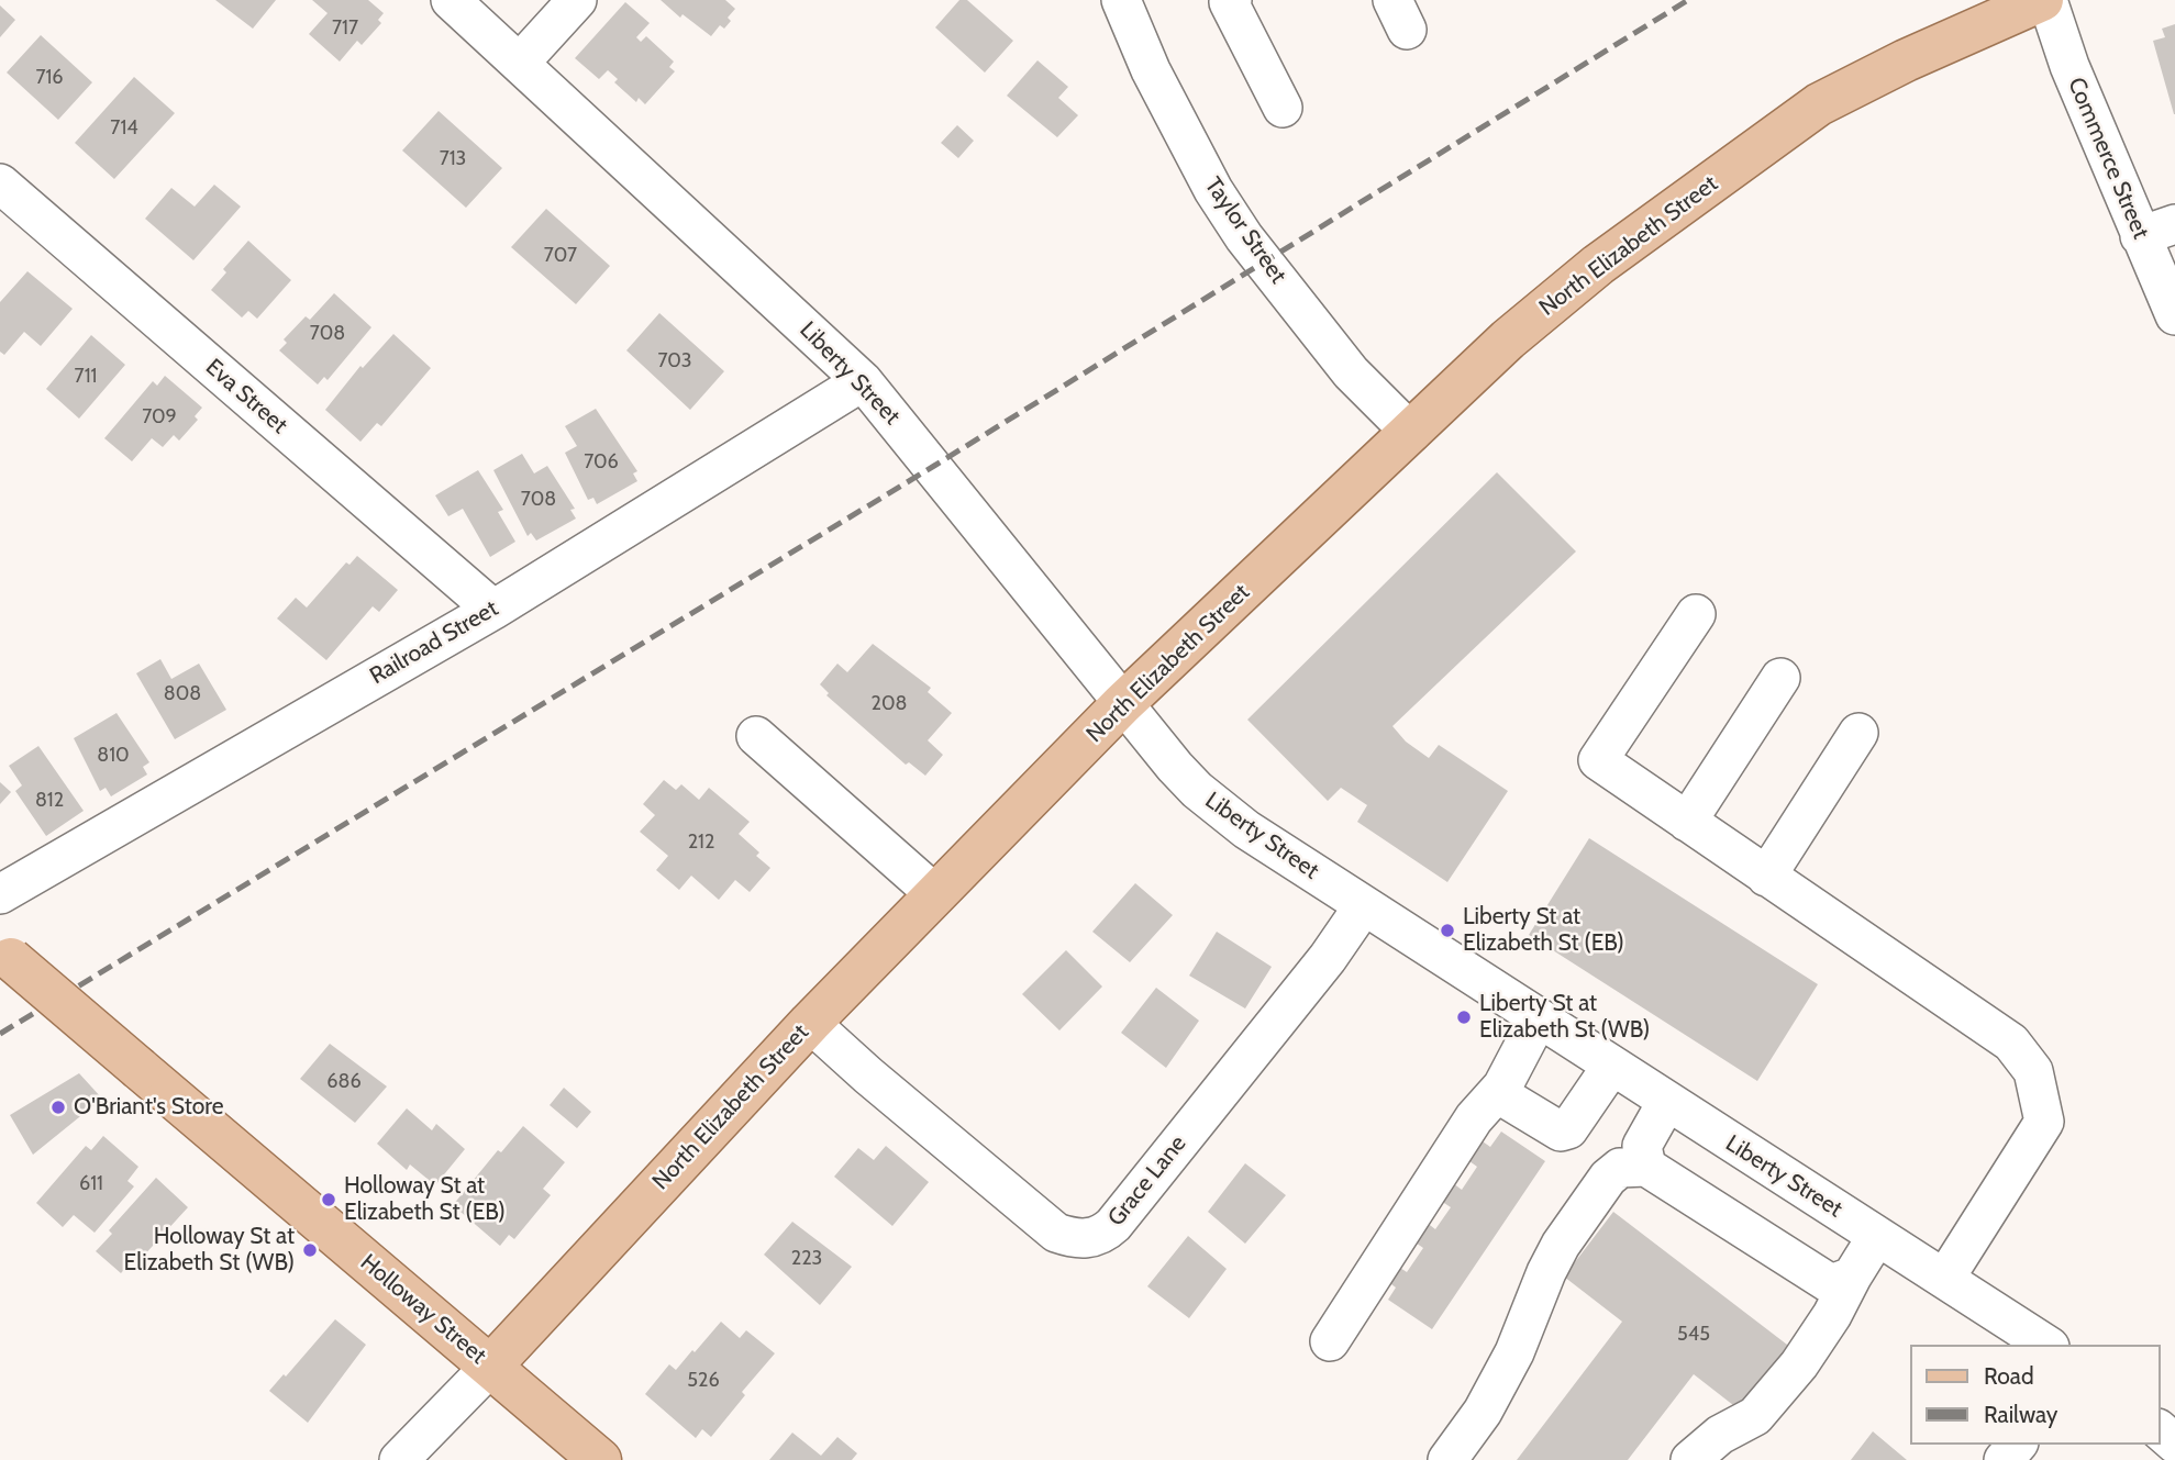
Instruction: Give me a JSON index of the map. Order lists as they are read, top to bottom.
{
  "streets": {
    "main road": ["North Elizabeth Street", "Holloway Street"],
    "street": [
      "Commerce Street",
      "Taylor Street",
      "Liberty Street",
      "Eva Street",
      "Railroad Street",
      "Grace Lane"
    ]
  },
  "crossings": [
    ["Commerce Street", "North Elizabeth Street"],
    ["Taylor Street", "North Elizabeth Street"],
    ["North Elizabeth Street", "Liberty Street"],
    ["North Elizabeth Street", "Grace Lane"],
    ["North Elizabeth Street", "Holloway Street"],
    ["Liberty Street", "Railroad Street"],
    ["Liberty Street", "Grace Lane"],
    ["Eva Street", "Railroad Street"]
  ],
  "places": [
    "Liberty St at Elizabeth St (EB)",
    "Liberty St at Elizabeth St (WB)",
    "O'Briant's Store",
    "Holloway St at Elizabeth St (EB)",
    "Holloway St at Elizabeth St (WB)"
  ],
  "house_numbers": [
    "717",
    "716",
    "714",
    "713",
    "707",
    "708",
    "703",
    "711",
    "709",
    "706",
    "708",
    "808",
    "208",
    "810",
    "812",
    "212",
    "686",
    "611",
    "223",
    "545",
    "526"
  ],
  "legend": ["Road", "Railway"]
}
